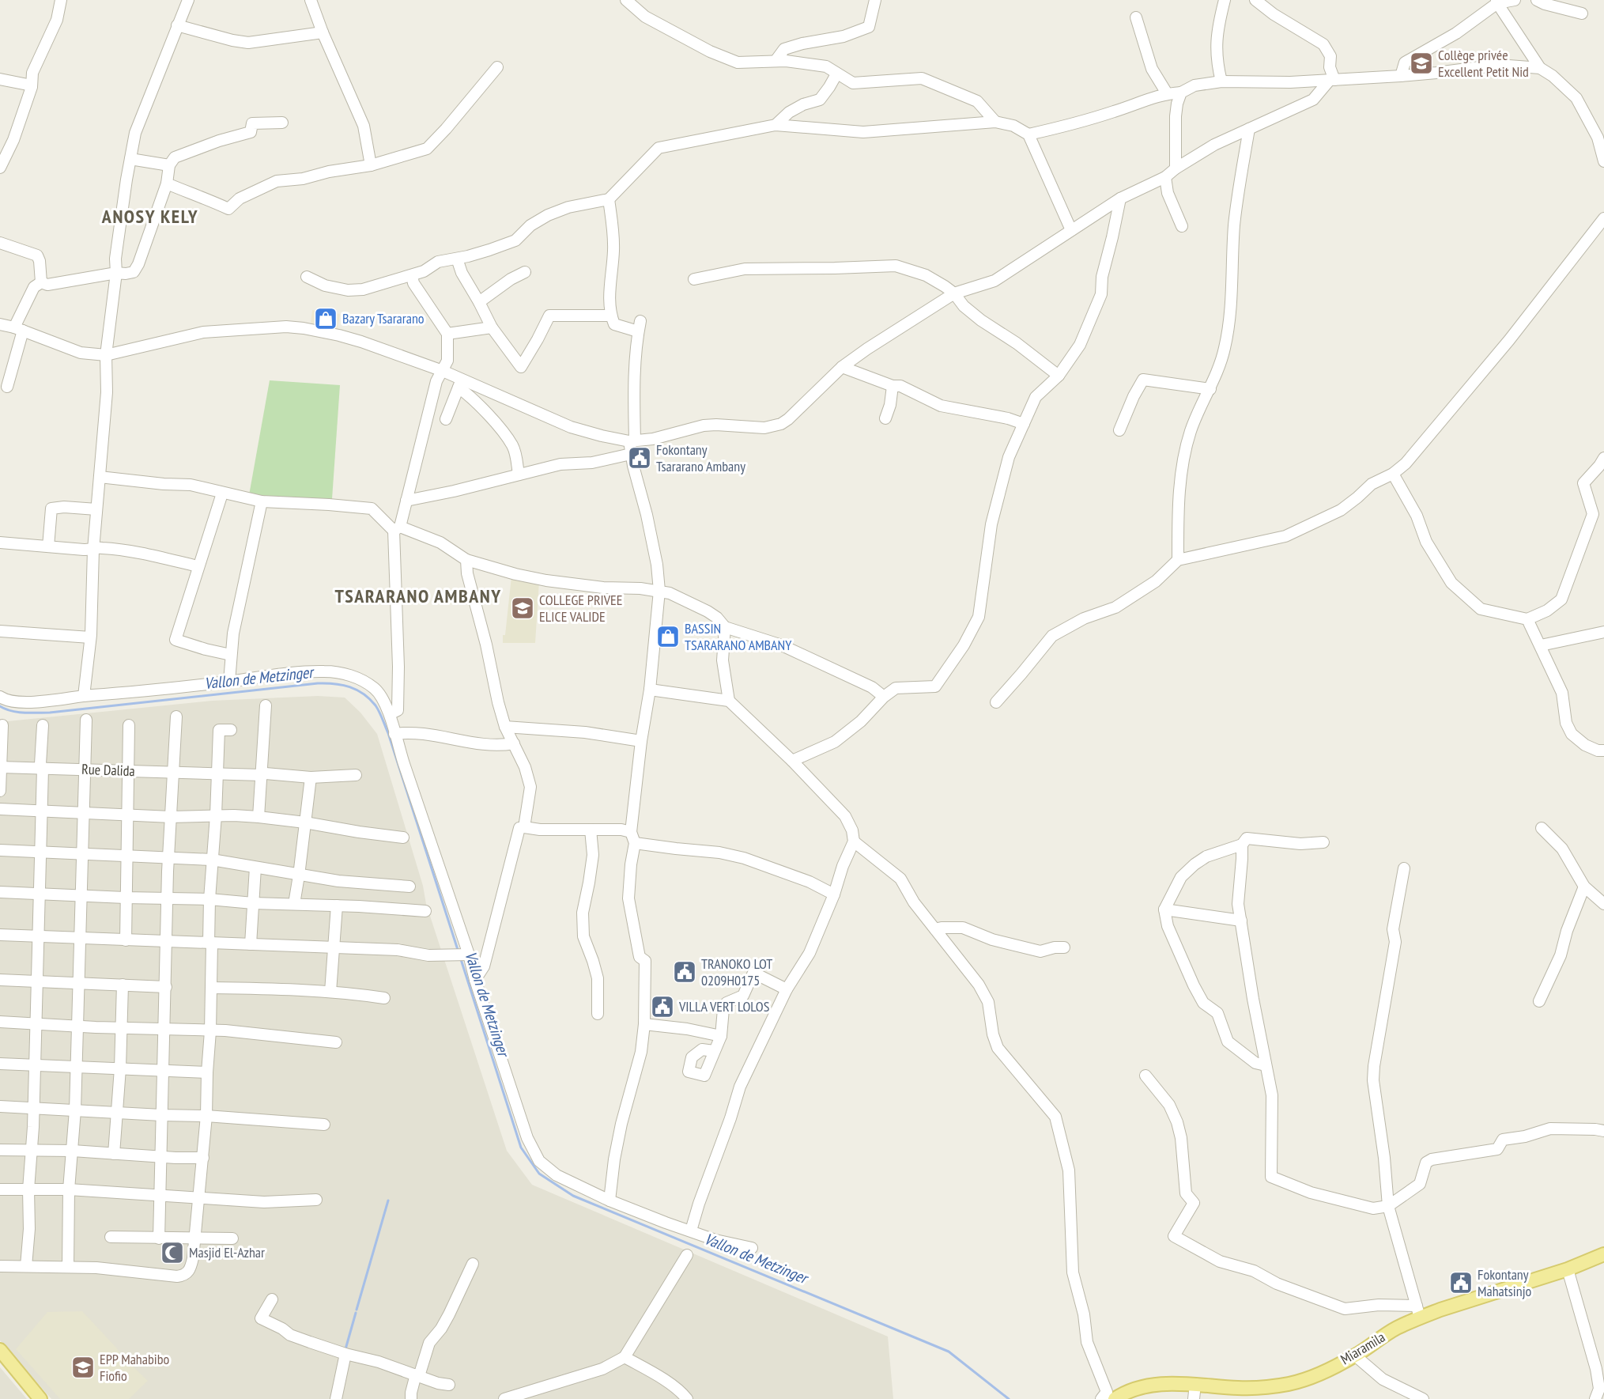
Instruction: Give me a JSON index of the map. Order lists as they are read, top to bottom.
{
  "streets": {
    "main road": ["Miaramila"],
    "street": ["Rue Dalida"]
  },
  "districts": ["ANOSY KELY", "TSARARANO AMBANY"],
  "water": ["Vallon de Metzinger"],
  "places": {
    "school or university": ["Collège privée Excellent Petit Nid", "COLLEGE PRIVEE ELICE VALIDE", "EPP Mahabibo Fiofio"],
    "shop": ["Bazary Tsararano", "BASSIN TSARARANO AMBANY"],
    "public building": [
      "Fokontany Tsararano Ambany",
      "TRANOKO LOT 0209H0175",
      "VILLA VERT LOLOS",
      "Fokontany Mahatsinjo"
    ],
    "mosque": ["Masjid El-Azhar"]
  }
}
